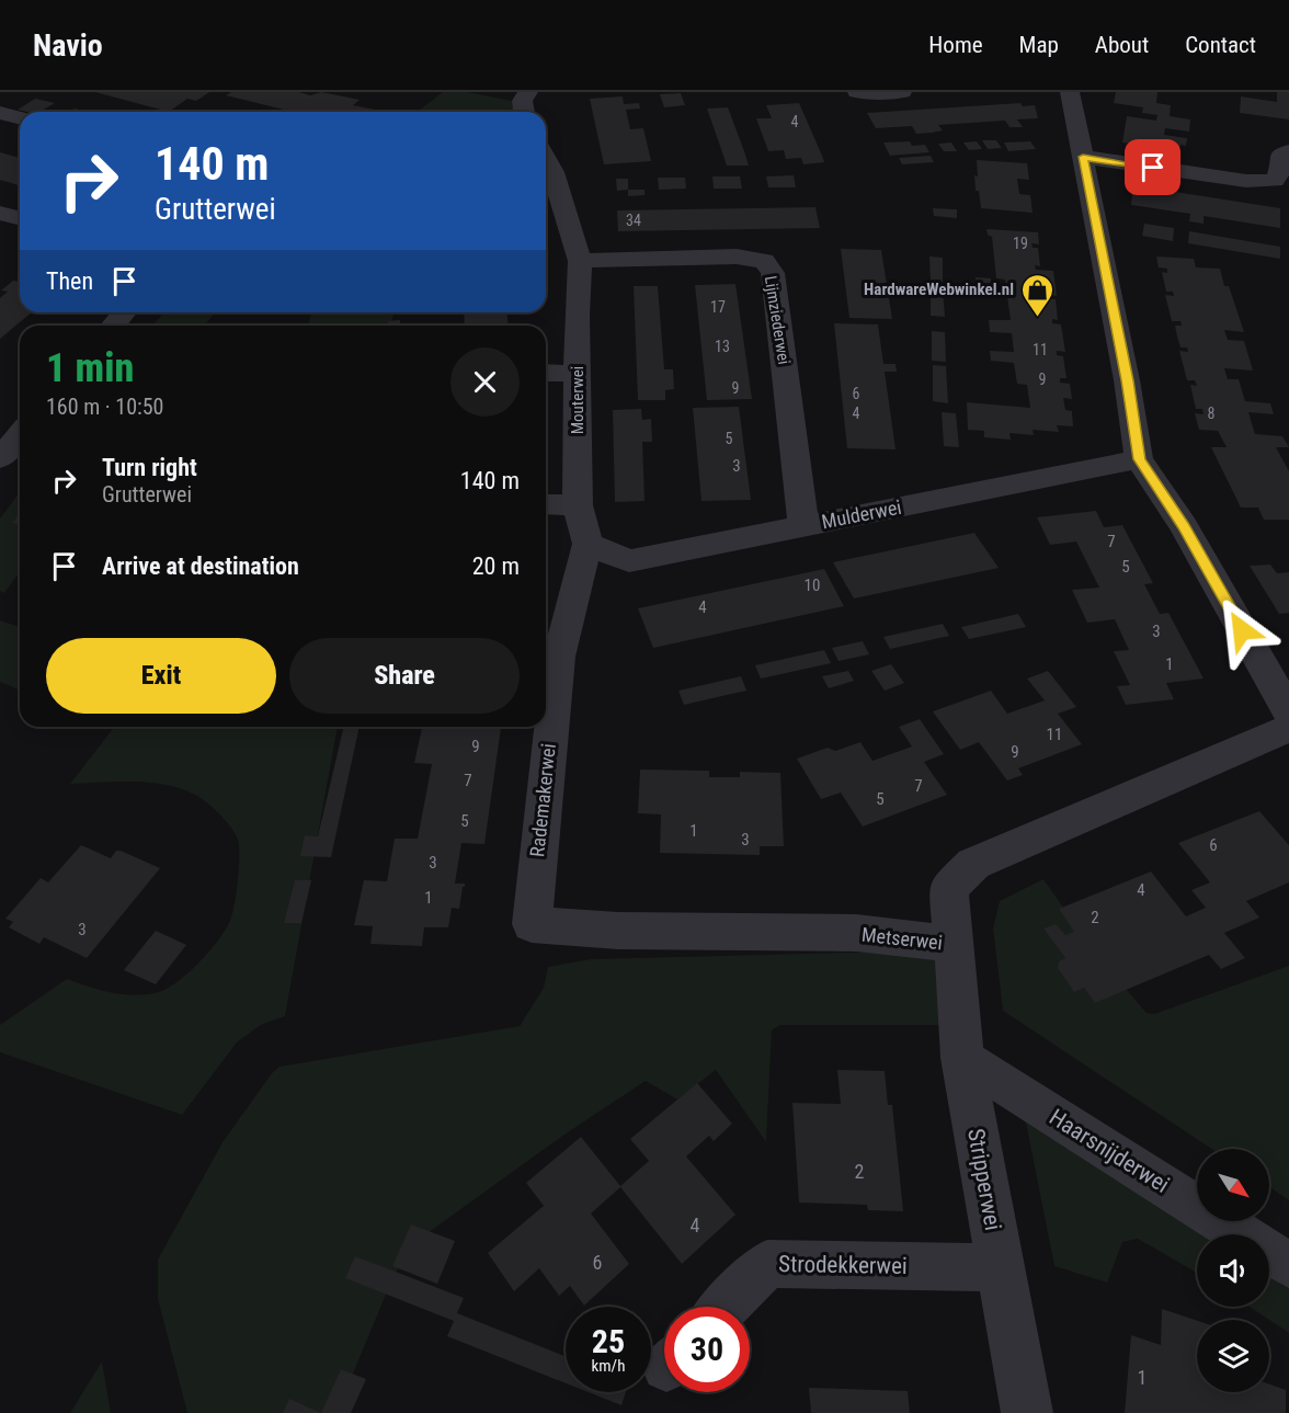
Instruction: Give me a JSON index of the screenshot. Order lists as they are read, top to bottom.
{
  "streets": {
    "street": [
      "Lijmziederwei",
      "Mouterwei",
      "Mulderwei",
      "Rademakerwei",
      "Metserwei",
      "Haarsnijderwei",
      "Stripperwei",
      "Strodekkerwei"
    ]
  },
  "crossings": [
    ["Lijmziederwei", "Mouterwei"],
    ["Lijmziederwei", "Mulderwei"],
    ["Mouterwei", "Mulderwei"],
    ["Mouterwei", "Rademakerwei"],
    ["Rademakerwei", "Metserwei"],
    ["Metserwei", "Stripperwei"],
    ["Haarsnijderwei", "Stripperwei"],
    ["Stripperwei", "Strodekkerwei"]
  ],
  "places": {
    "shop": ["HardwareWebwinkel.nl"]
  },
  "house_numbers": [
    "4",
    "34",
    "19",
    "17",
    "13",
    "11",
    "9",
    "9",
    "6",
    "4",
    "8",
    "5",
    "3",
    "7",
    "5",
    "10",
    "4",
    "3",
    "1",
    "11",
    "9",
    "9",
    "7",
    "7",
    "5",
    "5",
    "1",
    "3",
    "6",
    "3",
    "4",
    "1",
    "2",
    "3",
    "2",
    "4",
    "6",
    "1"
  ],
  "north": "bottom right",
  "page": {
    "header": "Navio",
    "nav": [
      "Home",
      "Map",
      "About",
      "Contact"
    ],
    "turn": ["140 m", "Grutterwei"],
    "then": "Then",
    "heading": ["1 min", "160 m · 10:50"],
    "list": [
      {
        "name": "Turn right",
        "note": "Grutterwei",
        "value": "140 m"
      },
      {
        "name": "Arrive at destination",
        "value": "20 m"
      }
    ],
    "buttons": ["Exit", "Share"],
    "speed": "25 km/h",
    "limit": "30"
  }
}
